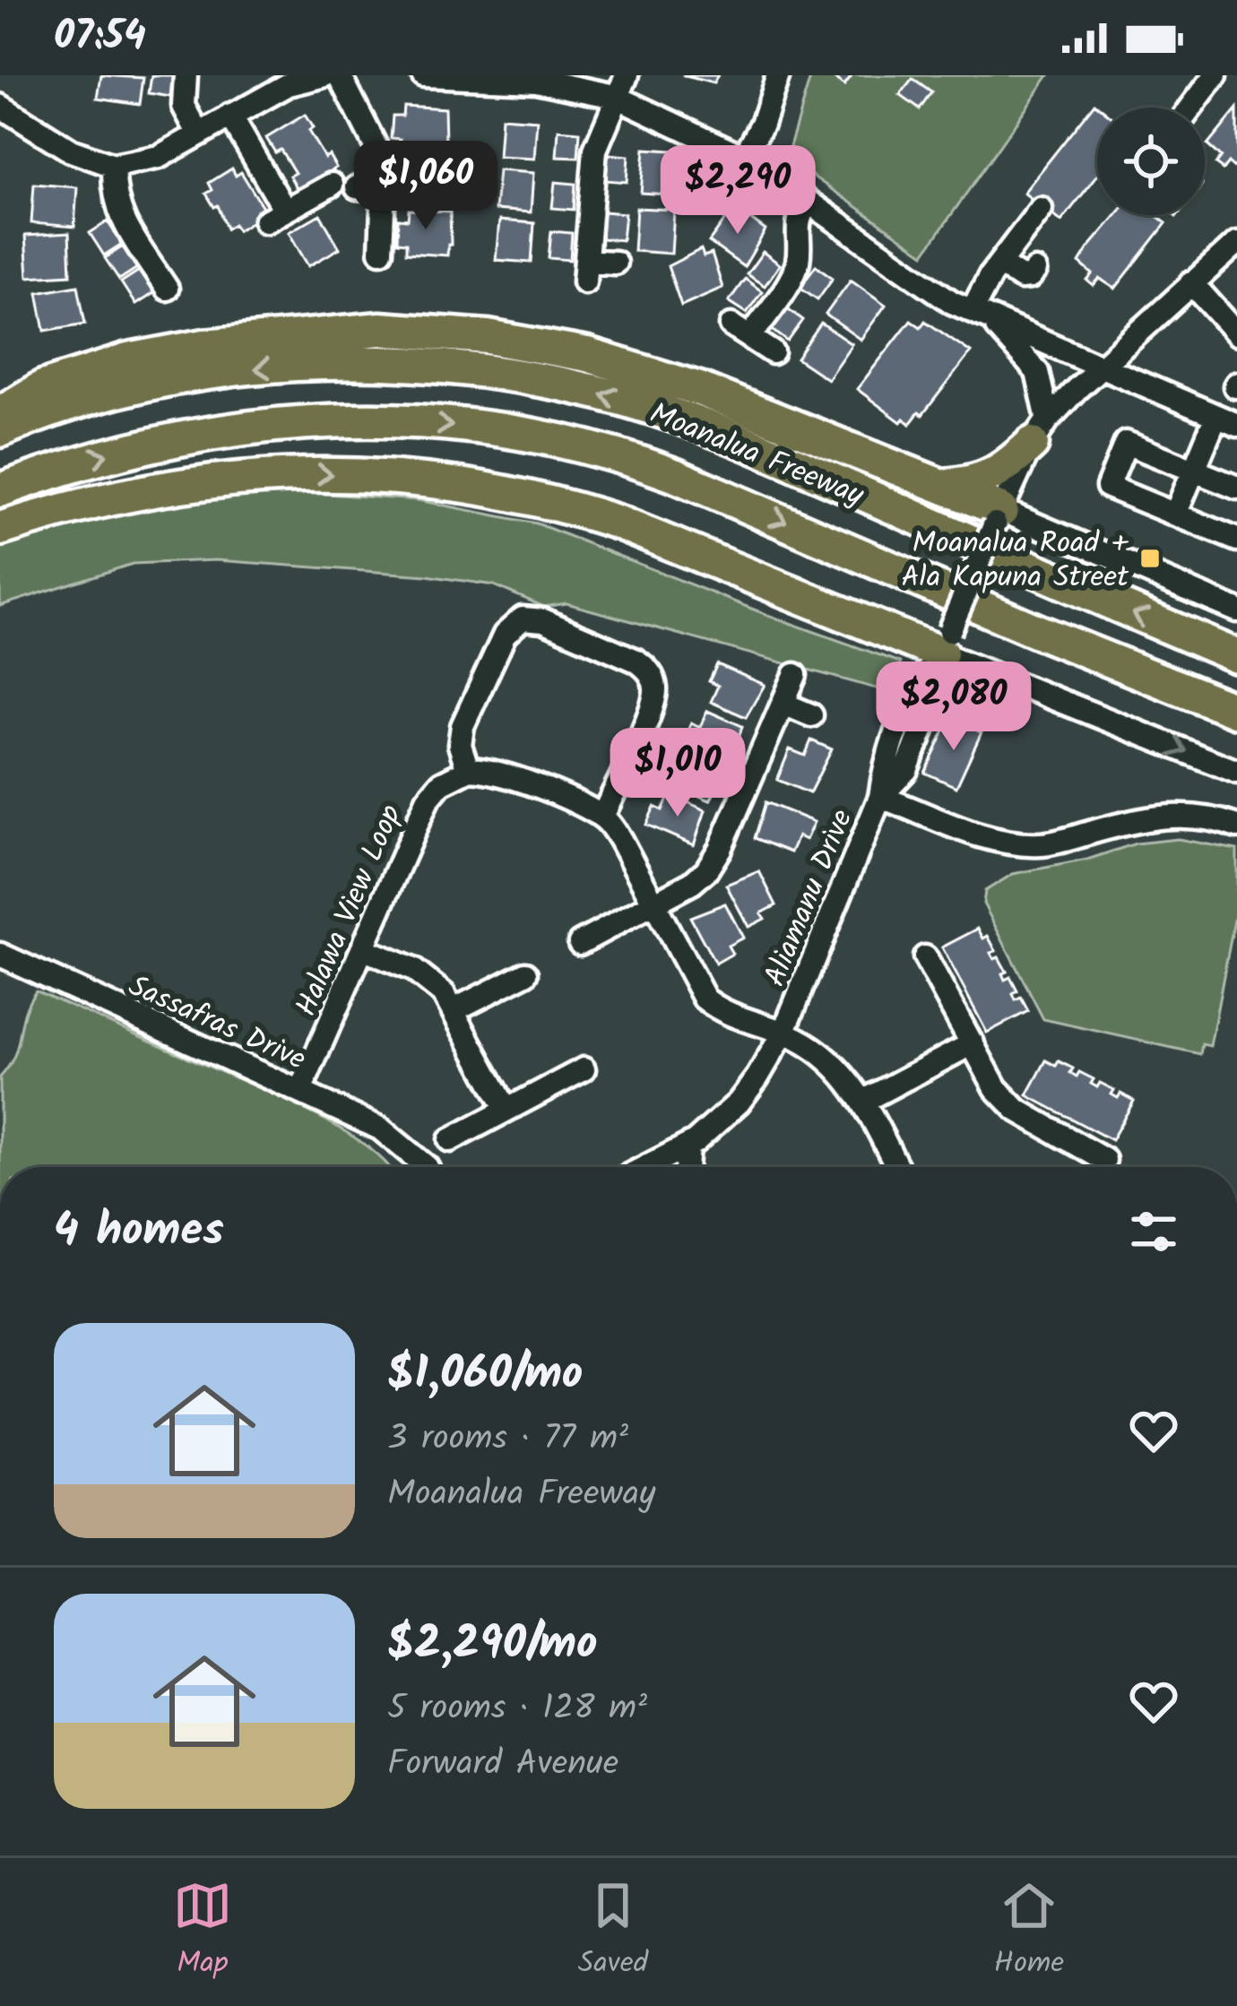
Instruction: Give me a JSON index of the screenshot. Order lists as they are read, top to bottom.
{
  "streets": {
    "highway": ["Moanalua Freeway"],
    "street": ["Aliamanu Drive", "Halawa View Loop", "Sassafras Drive"]
  },
  "crossings": [
    ["Halawa View Loop", "Sassafras Drive"]
  ],
  "places": {
    "transit": ["Moanalua Road + Ala Kapuna Street"]
  },
  "page": {
    "status": "07:54",
    "price": [
      "$1,060",
      "$2,290",
      "$2,080",
      "$1,010"
    ],
    "heading": "4 homes",
    "list": [
      {
        "name": "$1,060/mo",
        "note": "3 rooms · 77 m² · Moanalua Freeway"
      },
      {
        "name": "$2,290/mo",
        "note": "5 rooms · 128 m² · Forward Avenue"
      }
    ],
    "tabs": ["Map", "Saved", "Home"]
  }
}
